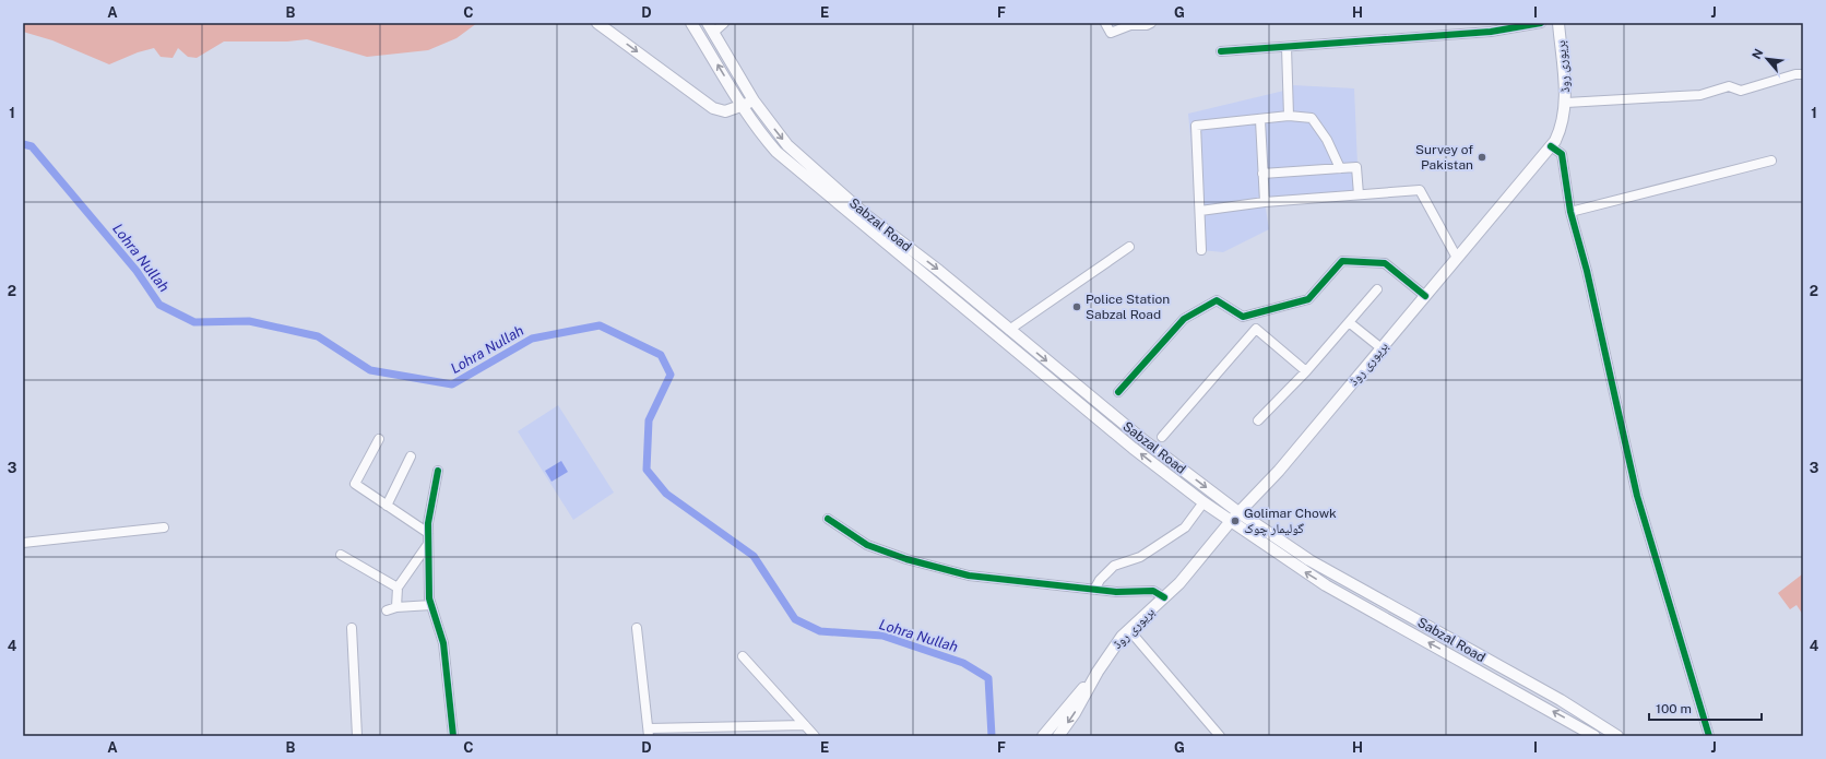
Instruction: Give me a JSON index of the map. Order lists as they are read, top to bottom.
{
  "streets": {
    "main road": ["بریوری روڈ", "Sabzal Road"]
  },
  "crossings": [
    ["بریوری روڈ", "Sabzal Road"]
  ],
  "water": ["Lohra Nullah"],
  "places": ["Survey of Pakistan", "Police Station Sabzal Road", "Golimar Chowk گولیمار چوک"],
  "scale_bar": "100 m",
  "north": "top left",
  "grid": {
    "columns": [
      "A",
      "B",
      "C",
      "D",
      "E",
      "F",
      "G",
      "H",
      "I",
      "J"
    ],
    "rows": [
      "1",
      "2",
      "3",
      "4"
    ]
  }
}
